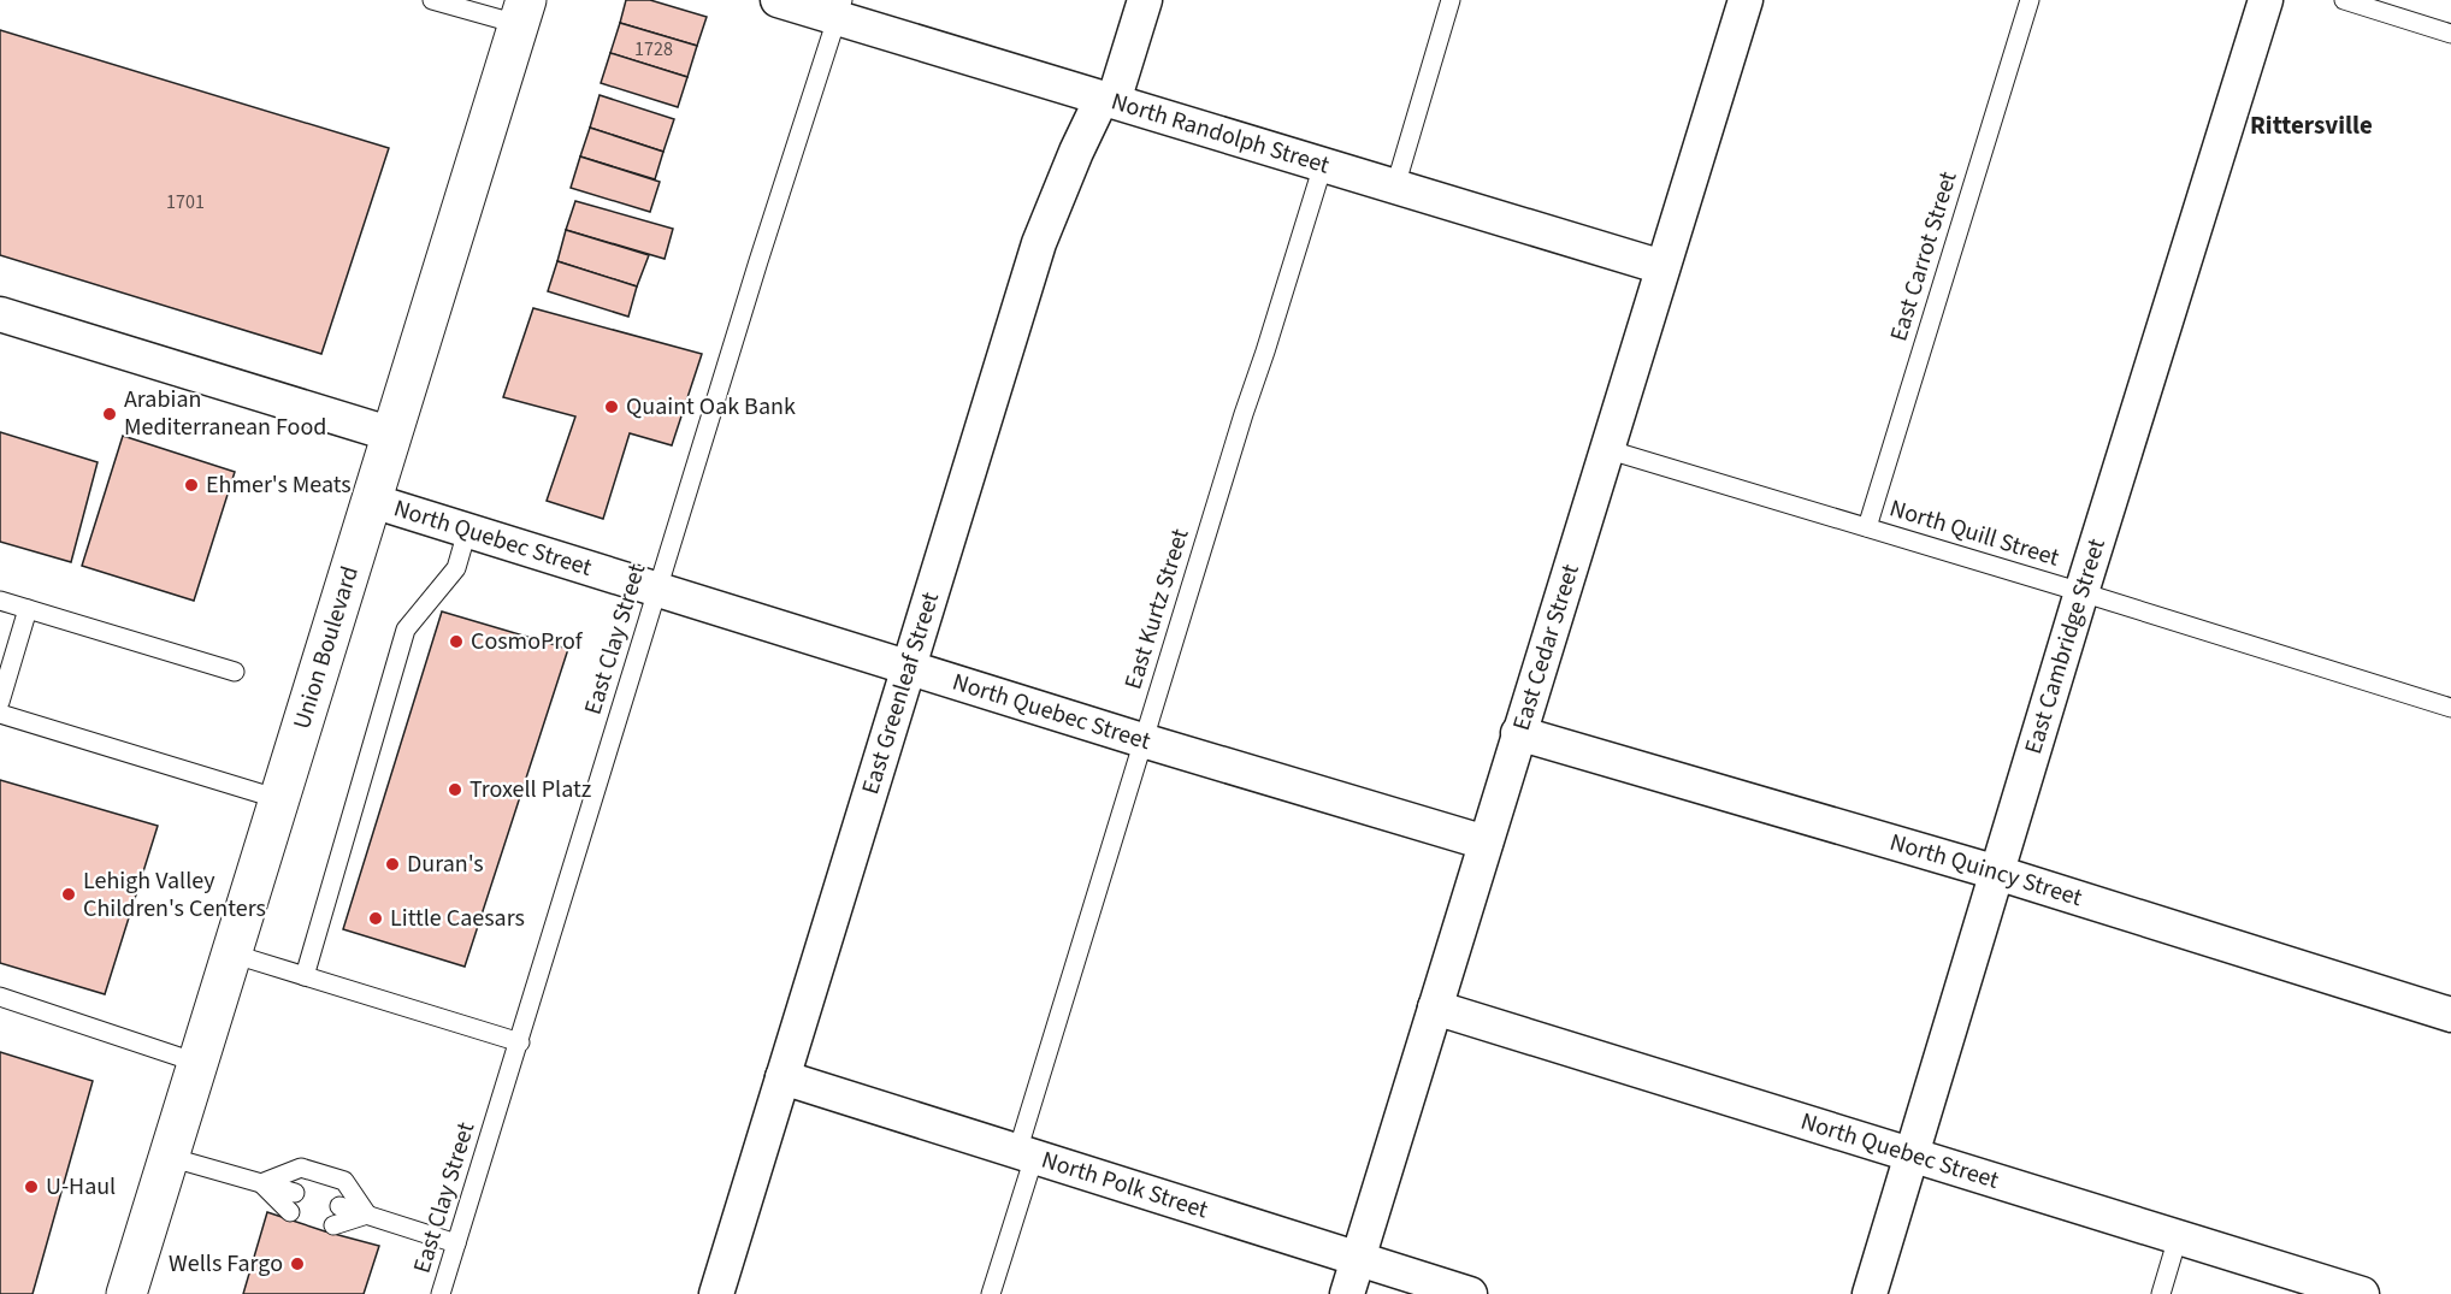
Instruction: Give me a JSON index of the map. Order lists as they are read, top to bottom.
{
  "streets": {
    "main road": ["Union Boulevard"],
    "street": [
      "North Randolph Street",
      "North Quebec Street",
      "East Cedar Street",
      "East Cambridge Street",
      "East Greenleaf Street",
      "North Quincy Street",
      "North Polk Street"
    ],
    "lane": [
      "East Carrot Street",
      "North Quill Street",
      "East Kurtz Street",
      "East Clay Street"
    ]
  },
  "crossings": [
    ["North Randolph Street", "East Kurtz Street"],
    ["North Randolph Street", "East Clay Street"],
    ["North Randolph Street", "East Cedar Street"],
    ["North Randolph Street", "East Greenleaf Street"],
    ["East Carrot Street", "North Quill Street"],
    ["North Quill Street", "East Cedar Street"],
    ["North Quill Street", "East Cambridge Street"],
    ["North Quebec Street", "East Kurtz Street"],
    ["North Quebec Street", "East Clay Street"],
    ["North Quebec Street", "East Cedar Street"],
    ["North Quebec Street", "East Cambridge Street"],
    ["North Quebec Street", "Union Boulevard"],
    ["North Quebec Street", "East Greenleaf Street"],
    ["East Kurtz Street", "North Polk Street"],
    ["East Cedar Street", "North Quincy Street"],
    ["East Cedar Street", "North Polk Street"],
    ["East Cambridge Street", "North Quincy Street"],
    ["East Greenleaf Street", "North Polk Street"]
  ],
  "districts": ["Rittersville"],
  "places": [
    "Quaint Oak Bank",
    "Arabian Mediterranean Food",
    "Ehmer's Meats",
    "CosmoProf",
    "Troxell Platz",
    "Duran's",
    "Lehigh Valley Children's Centers",
    "Little Caesars",
    "U-Haul",
    "Wells Fargo"
  ],
  "house_numbers": ["1728", "1701"]
}
